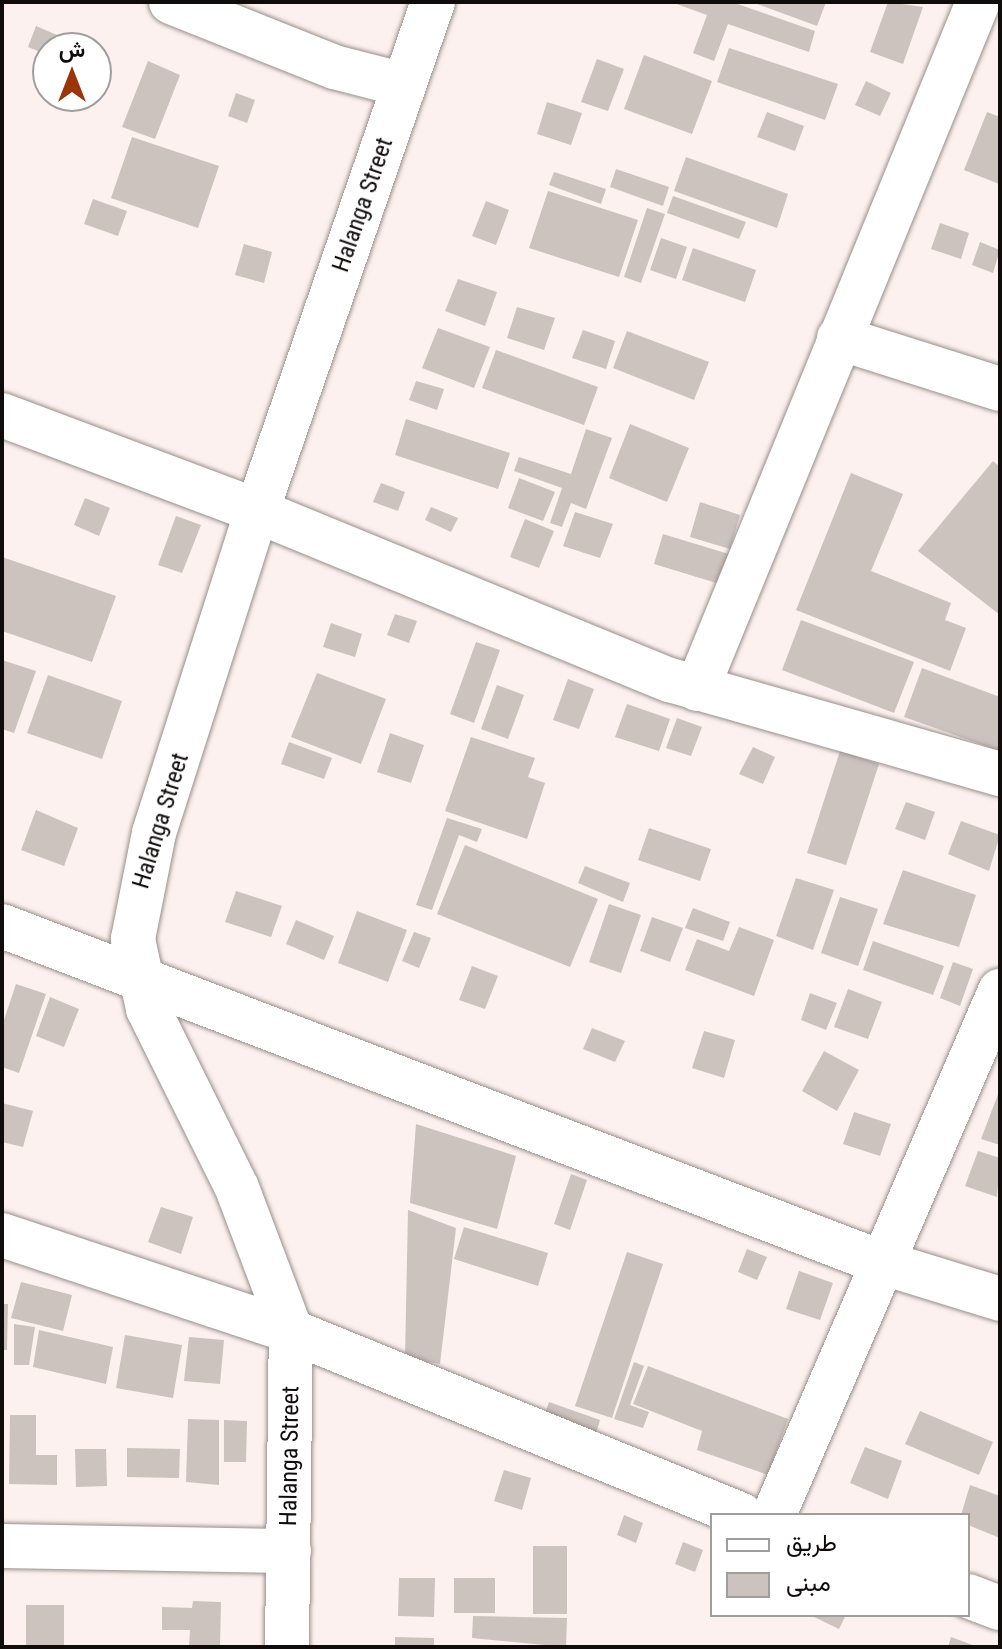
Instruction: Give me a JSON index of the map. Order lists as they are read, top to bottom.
{
  "streets": {
    "street": ["Halanga Street"]
  },
  "legend": ["طريق", "مبنى"],
  "north": "top"
}
